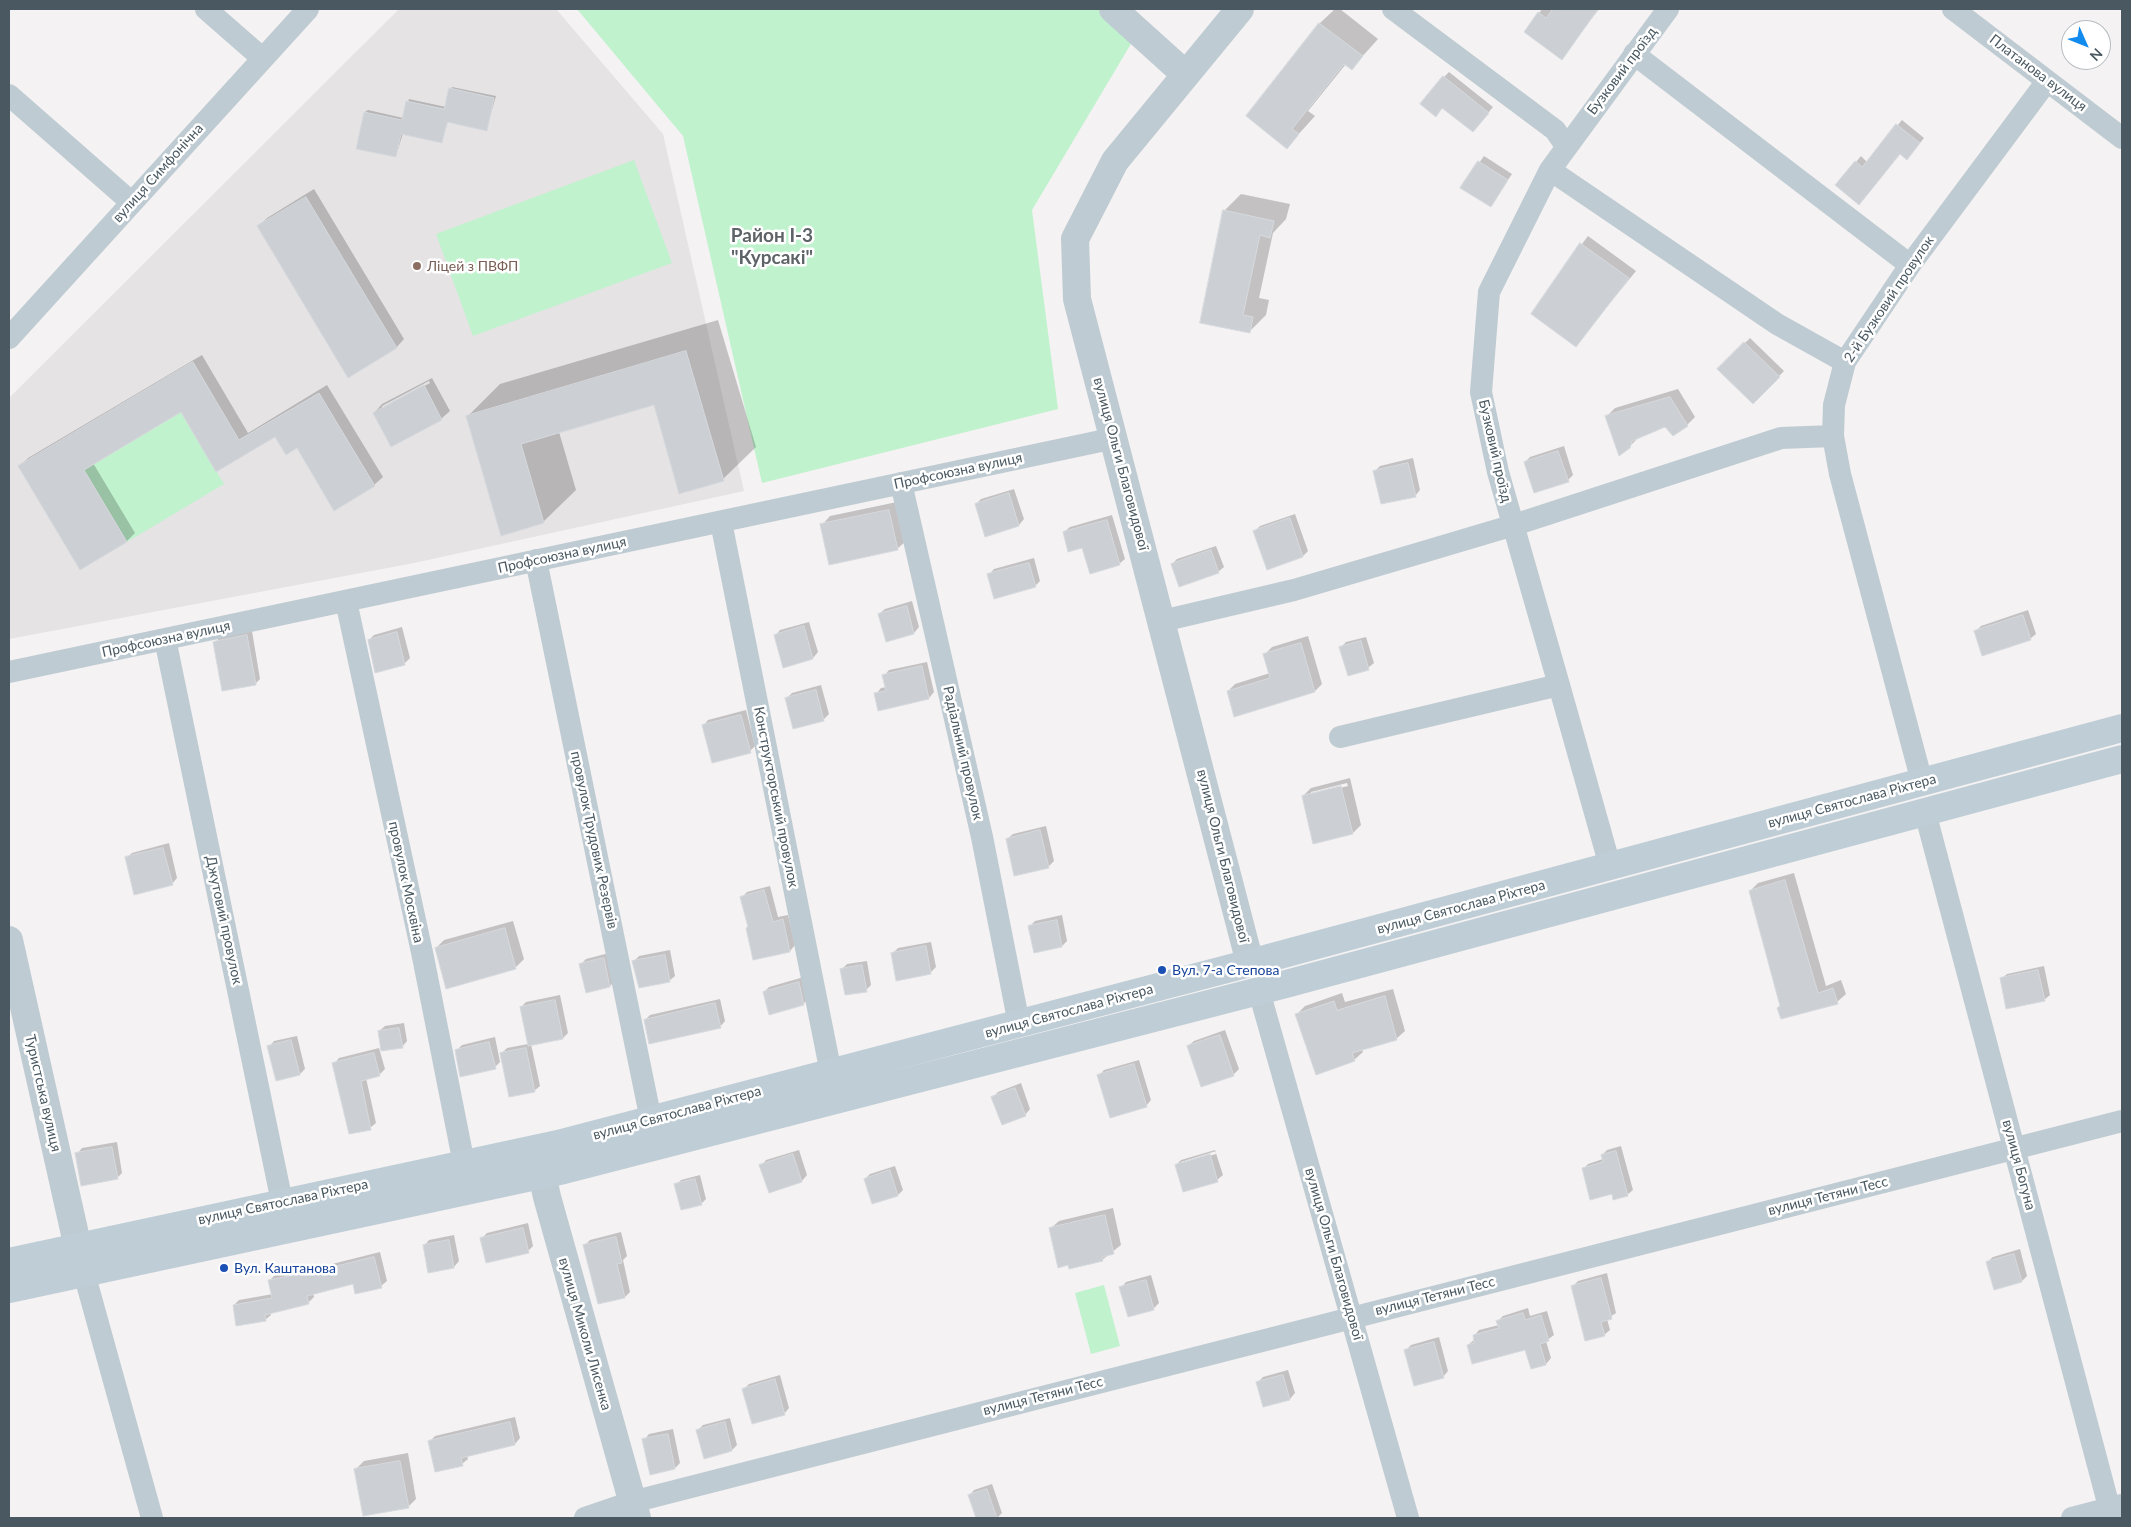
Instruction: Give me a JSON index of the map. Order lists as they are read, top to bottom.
{
  "streets": {
    "main road": ["вулиця Святослава Ріхтера"],
    "street": [
      "Бузковий проїзд",
      "Платанова вулиця",
      "вулиця Симфонічна",
      "2-й Бузковий провулок",
      "вулиця Ольги Благовидової",
      "Профсоюзна вулиця",
      "Радіальний провулок",
      "Конструкторський провулок",
      "провулок Трудових Резервів",
      "провулок Москвіна",
      "Джутовий провулок",
      "Туристська вулиця",
      "вулиця Богуна",
      "вулиця Тетяни Тесс",
      "вулиця Миколи Лисенка"
    ]
  },
  "crossings": [
    ["Бузковий проїзд", "вулиця Святослава Ріхтера"],
    ["Платанова вулиця", "2-й Бузковий провулок"],
    ["2-й Бузковий провулок", "вулиця Святослава Ріхтера"],
    ["вулиця Ольги Благовидової", "Профсоюзна вулиця"],
    ["вулиця Ольги Благовидової", "вулиця Святослава Ріхтера"],
    ["вулиця Ольги Благовидової", "вулиця Тетяни Тесс"],
    ["Профсоюзна вулиця", "Радіальний провулок"],
    ["Профсоюзна вулиця", "Конструкторський провулок"],
    ["Профсоюзна вулиця", "провулок Трудових Резервів"],
    ["Профсоюзна вулиця", "провулок Москвіна"],
    ["Профсоюзна вулиця", "Джутовий провулок"],
    ["Радіальний провулок", "вулиця Святослава Ріхтера"],
    ["Конструкторський провулок", "вулиця Святослава Ріхтера"],
    ["вулиця Святослава Ріхтера", "провулок Трудових Резервів"],
    ["вулиця Святослава Ріхтера", "провулок Москвіна"],
    ["вулиця Святослава Ріхтера", "Джутовий провулок"],
    ["вулиця Святослава Ріхтера", "Туристська вулиця"],
    ["вулиця Святослава Ріхтера", "вулиця Богуна"],
    ["вулиця Святослава Ріхтера", "вулиця Миколи Лисенка"],
    ["вулиця Богуна", "вулиця Тетяни Тесс"],
    ["вулиця Тетяни Тесс", "вулиця Миколи Лисенка"]
  ],
  "districts": ["Район І-3 \"Курсакі\""],
  "places": ["Ліцей з ПВФП", "Вул. 7-а Степова", "Вул. Каштанова"],
  "north": "bottom right"
}
